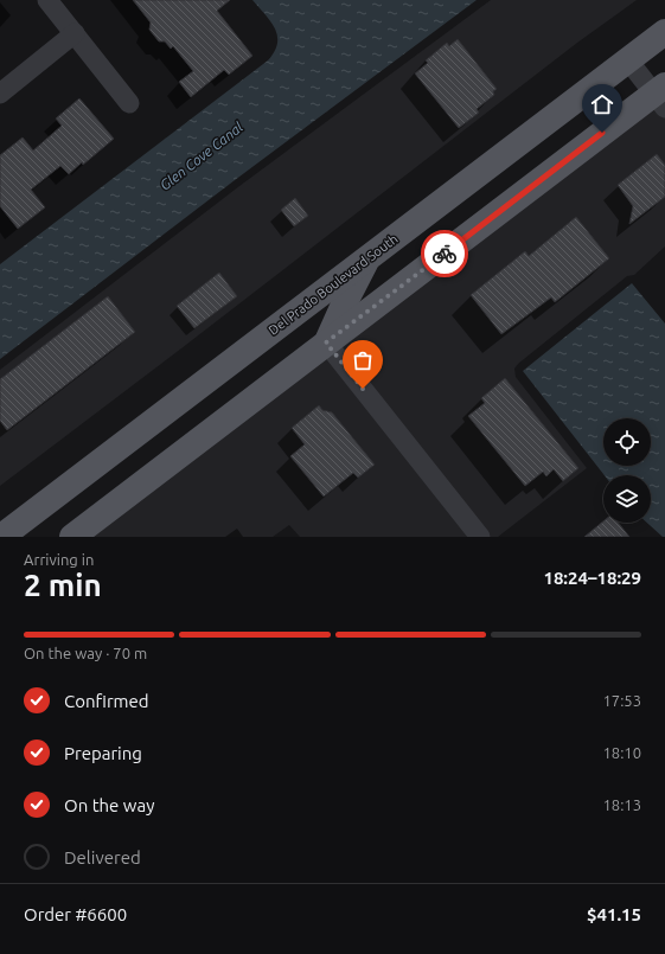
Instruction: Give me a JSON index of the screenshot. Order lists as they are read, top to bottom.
{
  "streets": {
    "main road": ["Del Prado Boulevard South"]
  },
  "water": ["Glen Cove Canal"],
  "page": {
    "heading": ["2 min", "Arriving in", "18:24–18:29"],
    "panel": ["Order #6600", "$41.15"],
    "bar": "On the way · 70 m",
    "list": [
      ["Confirmed", "17:53"],
      ["Preparing", "18:10"],
      ["On the way", "18:13"],
      "Delivered"
    ]
  }
}
